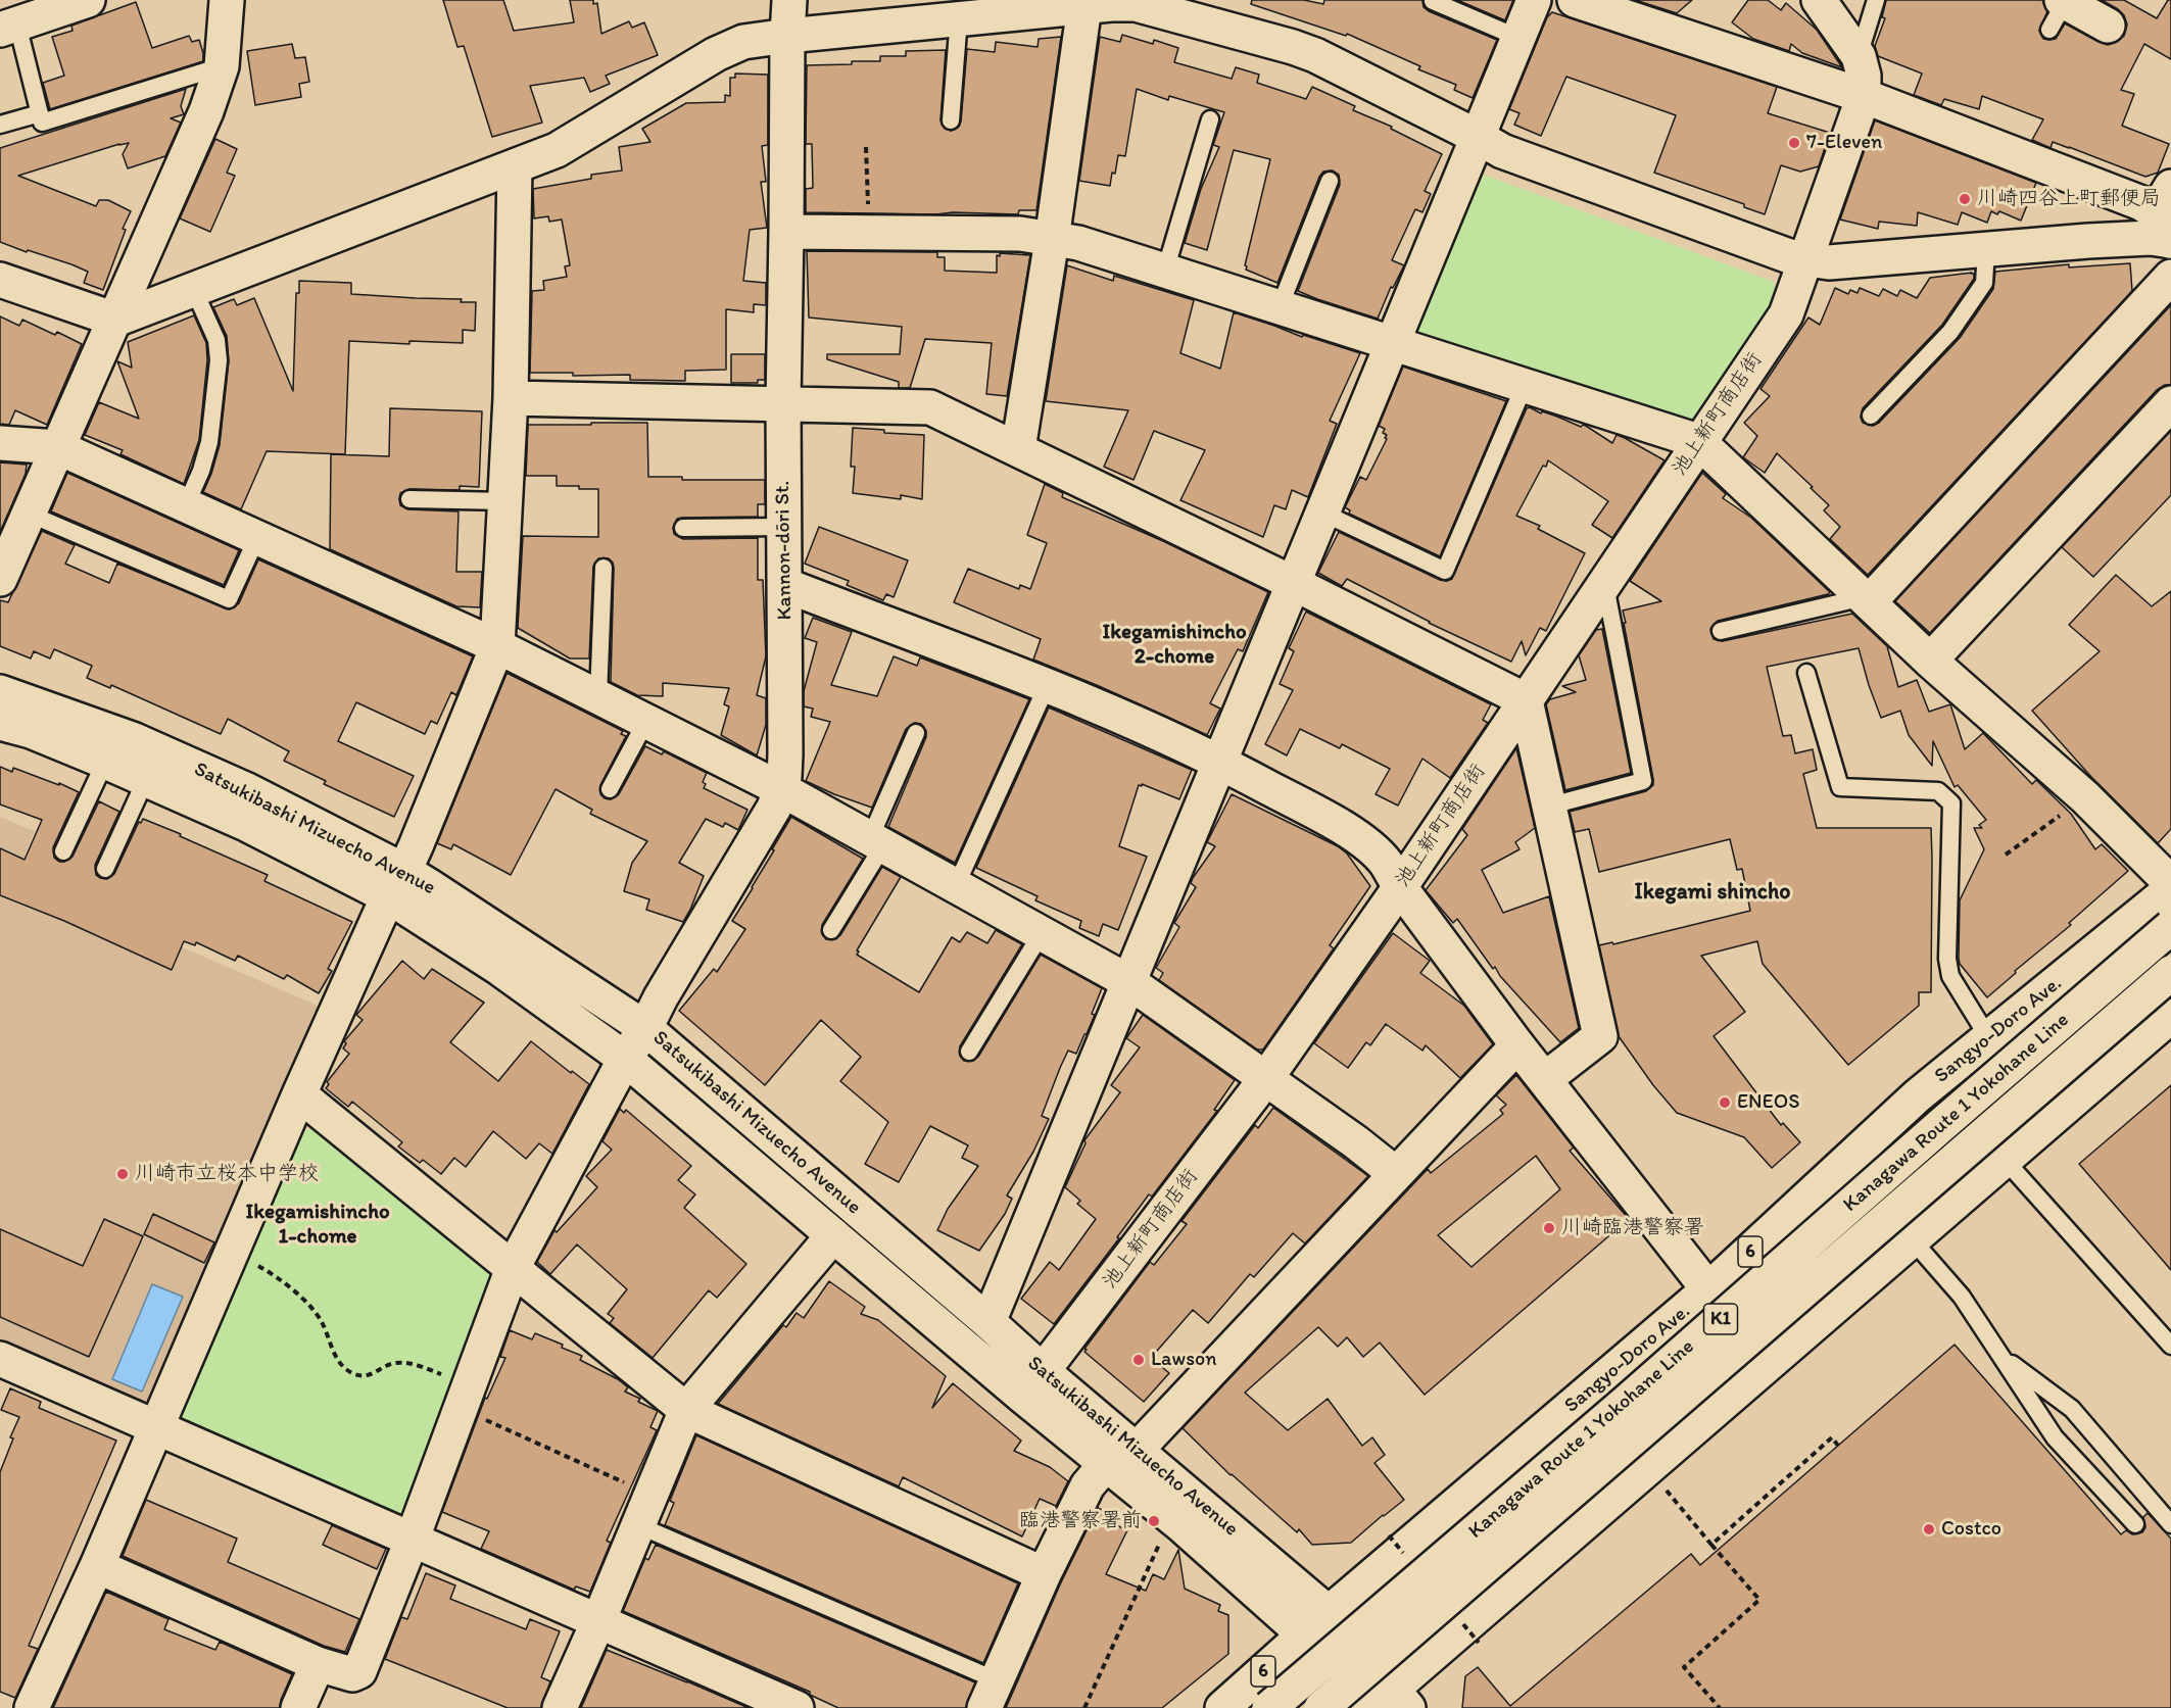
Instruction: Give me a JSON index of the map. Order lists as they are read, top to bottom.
{
  "streets": {
    "main road": [
      "池上新町商店街",
      "Kannon-dōri St.",
      "Satsukibashi Mizuecho Avenue",
      "Sangyo-Doro Ave.",
      "Kanagawa Route 1 Yokohane Line",
      "6",
      "K1"
    ]
  },
  "crossings": [
    ["池上新町商店街", "Satsukibashi Mizuecho Avenue"],
    ["Kannon-dōri St.", "Satsukibashi Mizuecho Avenue"],
    ["Satsukibashi Mizuecho Avenue", "Sangyo-Doro Ave."]
  ],
  "districts": ["Ikegamishincho 2-chome", "Ikegami shincho", "Ikegamishincho 1-chome"],
  "places": [
    "7-Eleven",
    "川崎四谷上町郵便局",
    "ENEOS",
    "川崎市立桜本中学校",
    "川崎臨港警察署",
    "Lawson",
    "臨港警察署前",
    "Costco"
  ]
}
